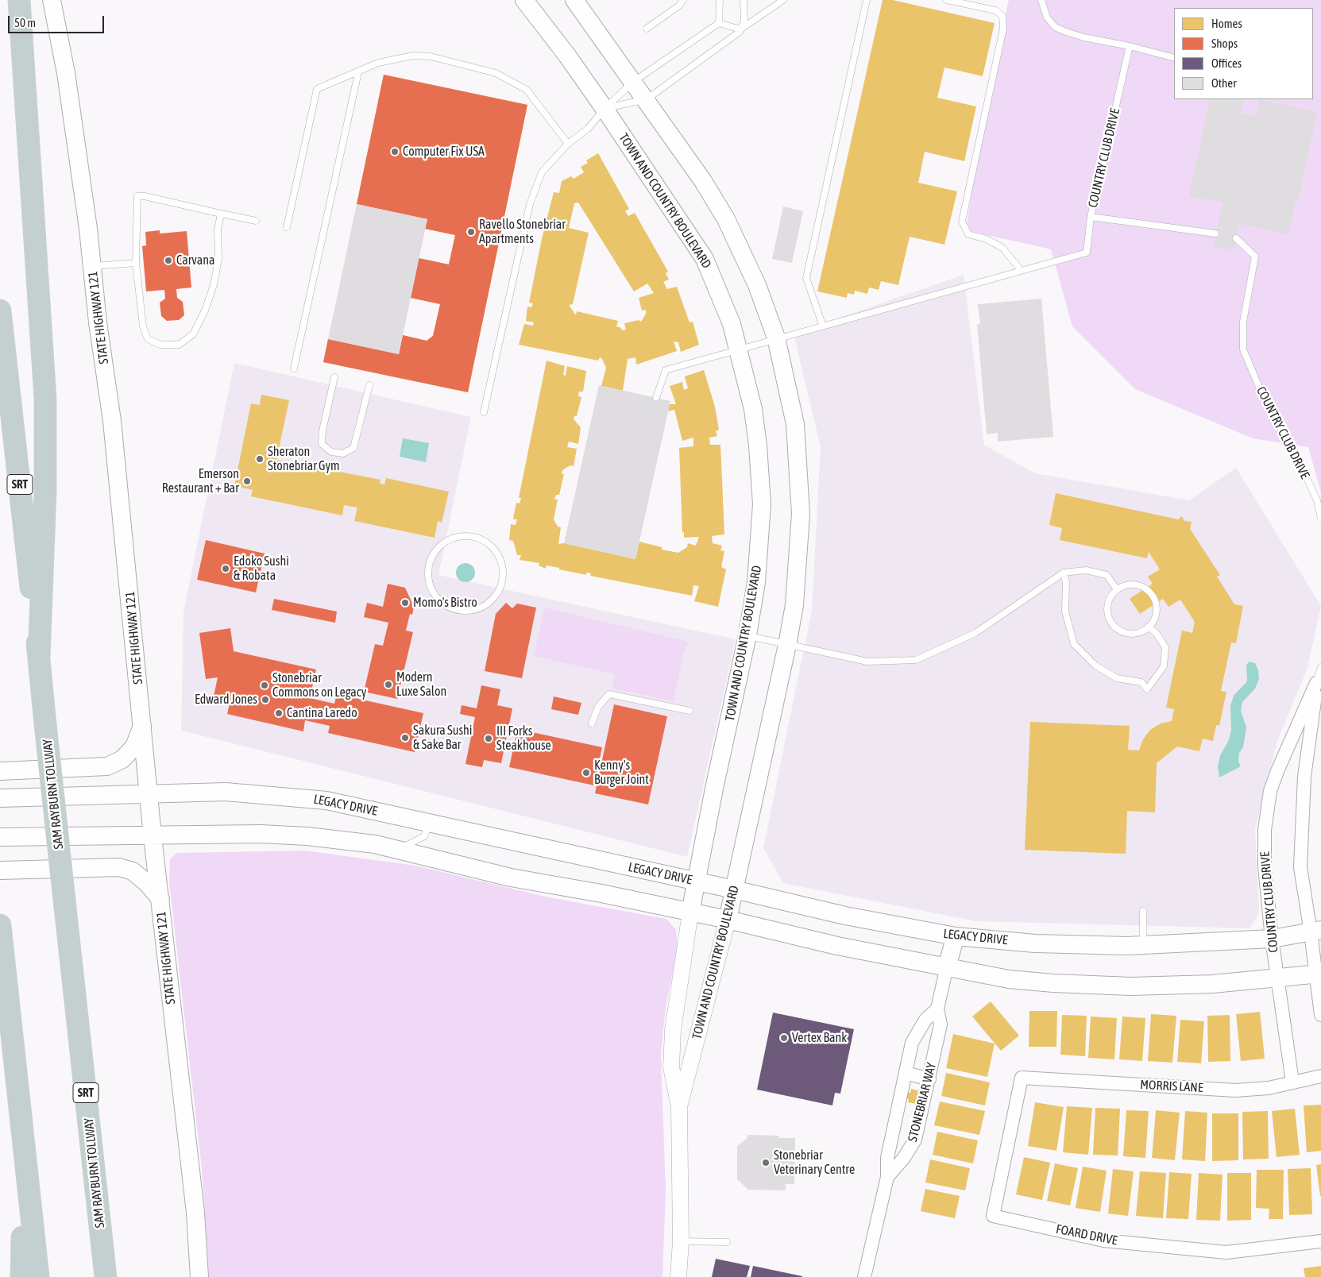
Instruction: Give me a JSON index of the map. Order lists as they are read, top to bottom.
{
  "streets": {
    "highway": ["SRT", "SAM RAYBURN TOLLWAY"],
    "main road": ["TOWN AND COUNTRY BOULEVARD", "STATE HIGHWAY 121", "LEGACY DRIVE"],
    "street": [
      "COUNTRY CLUB DRIVE",
      "MORRIS LANE",
      "STONEBRIAR WAY",
      "FOARD DRIVE"
    ]
  },
  "crossings": [
    ["COUNTRY CLUB DRIVE", "LEGACY DRIVE"],
    ["COUNTRY CLUB DRIVE", "MORRIS LANE"],
    ["TOWN AND COUNTRY BOULEVARD", "LEGACY DRIVE"],
    ["STATE HIGHWAY 121", "LEGACY DRIVE"],
    ["MORRIS LANE", "FOARD DRIVE"]
  ],
  "places": [
    "Computer Fix USA",
    "Ravello Stonebriar Apartments",
    "Carvana",
    "Sheraton Stonebriar Gym",
    "Emerson Restaurant + Bar",
    "Edoko Sushi & Robata",
    "Momo's Bistro",
    "Modern Luxe Salon",
    "Stonebriar Commons on Legacy",
    "Edward Jones",
    "Cantina Laredo",
    "Sakura Sushi & Sake Bar",
    "III Forks Steakhouse",
    "Kenny's Burger Joint",
    "Vertex Bank",
    "Stonebriar Veterinary Centre"
  ],
  "legend": [
    "Homes",
    "Shops",
    "Offices",
    "Other"
  ],
  "scale_bar": "50 m"
}
